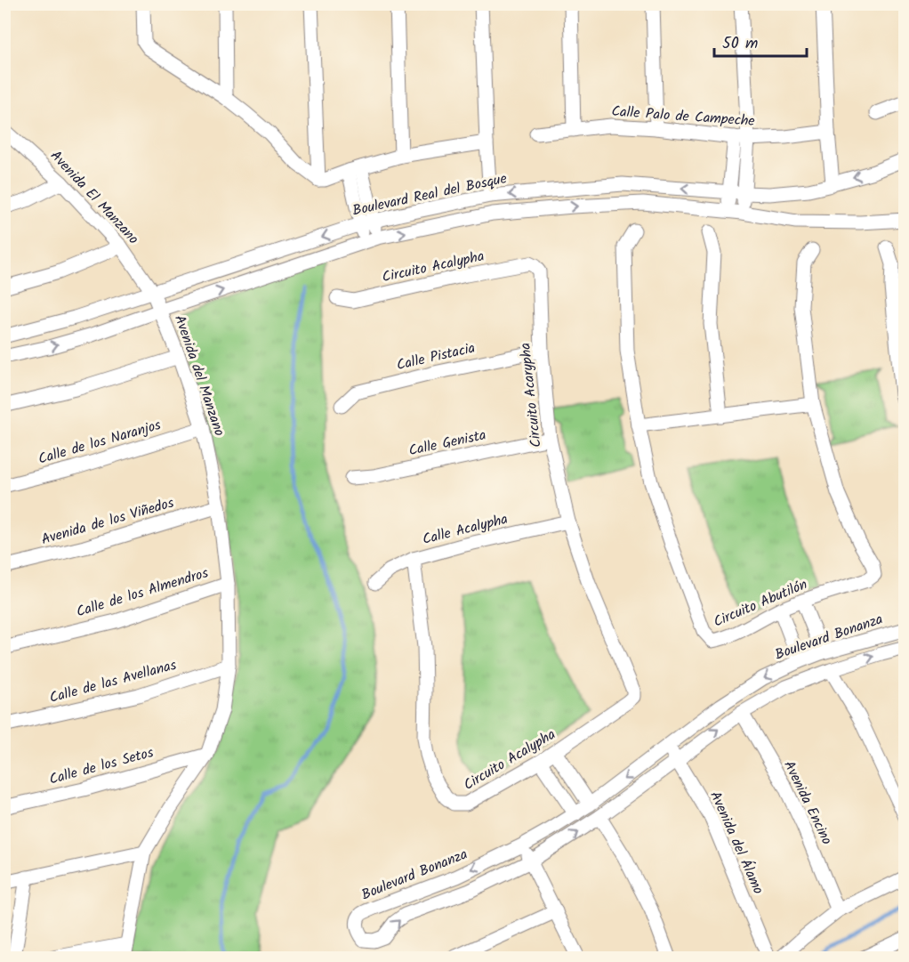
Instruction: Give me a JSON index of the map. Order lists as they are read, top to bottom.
{
  "streets": {
    "street": [
      "Calle Palo de Campeche",
      "Boulevard Real del Bosque",
      "Avenida El Manzano",
      "Circuito Acalypha",
      "Calle Pistacia",
      "Avenida del Manzano",
      "Circuito Acarypha",
      "Calle de los Naranjos",
      "Calle Genista",
      "Avenida de los Viñedos",
      "Calle Acalypha",
      "Calle de los Almendros",
      "Circuito Abutilón",
      "Boulevard Bonanza",
      "Calle de las Avellanas",
      "Calle de los Setos",
      "Avenida Encino",
      "Avenida del Álamo"
    ]
  },
  "crossings": [
    ["Boulevard Real del Bosque", "Avenida El Manzano"],
    ["Boulevard Real del Bosque", "Avenida del Manzano"],
    ["Avenida El Manzano", "Avenida del Manzano"],
    ["Circuito Acalypha", "Circuito Acarypha"],
    ["Circuito Acalypha", "Calle Acalypha"],
    ["Calle Pistacia", "Circuito Acarypha"],
    ["Avenida del Manzano", "Calle de los Naranjos"],
    ["Avenida del Manzano", "Avenida de los Viñedos"],
    ["Avenida del Manzano", "Calle de los Almendros"],
    ["Avenida del Manzano", "Calle de las Avellanas"],
    ["Avenida del Manzano", "Calle de los Setos"],
    ["Circuito Acarypha", "Calle Genista"],
    ["Circuito Acarypha", "Calle Acalypha"],
    ["Boulevard Bonanza", "Avenida Encino"],
    ["Boulevard Bonanza", "Avenida del Álamo"]
  ],
  "scale_bar": "50 m"
}
